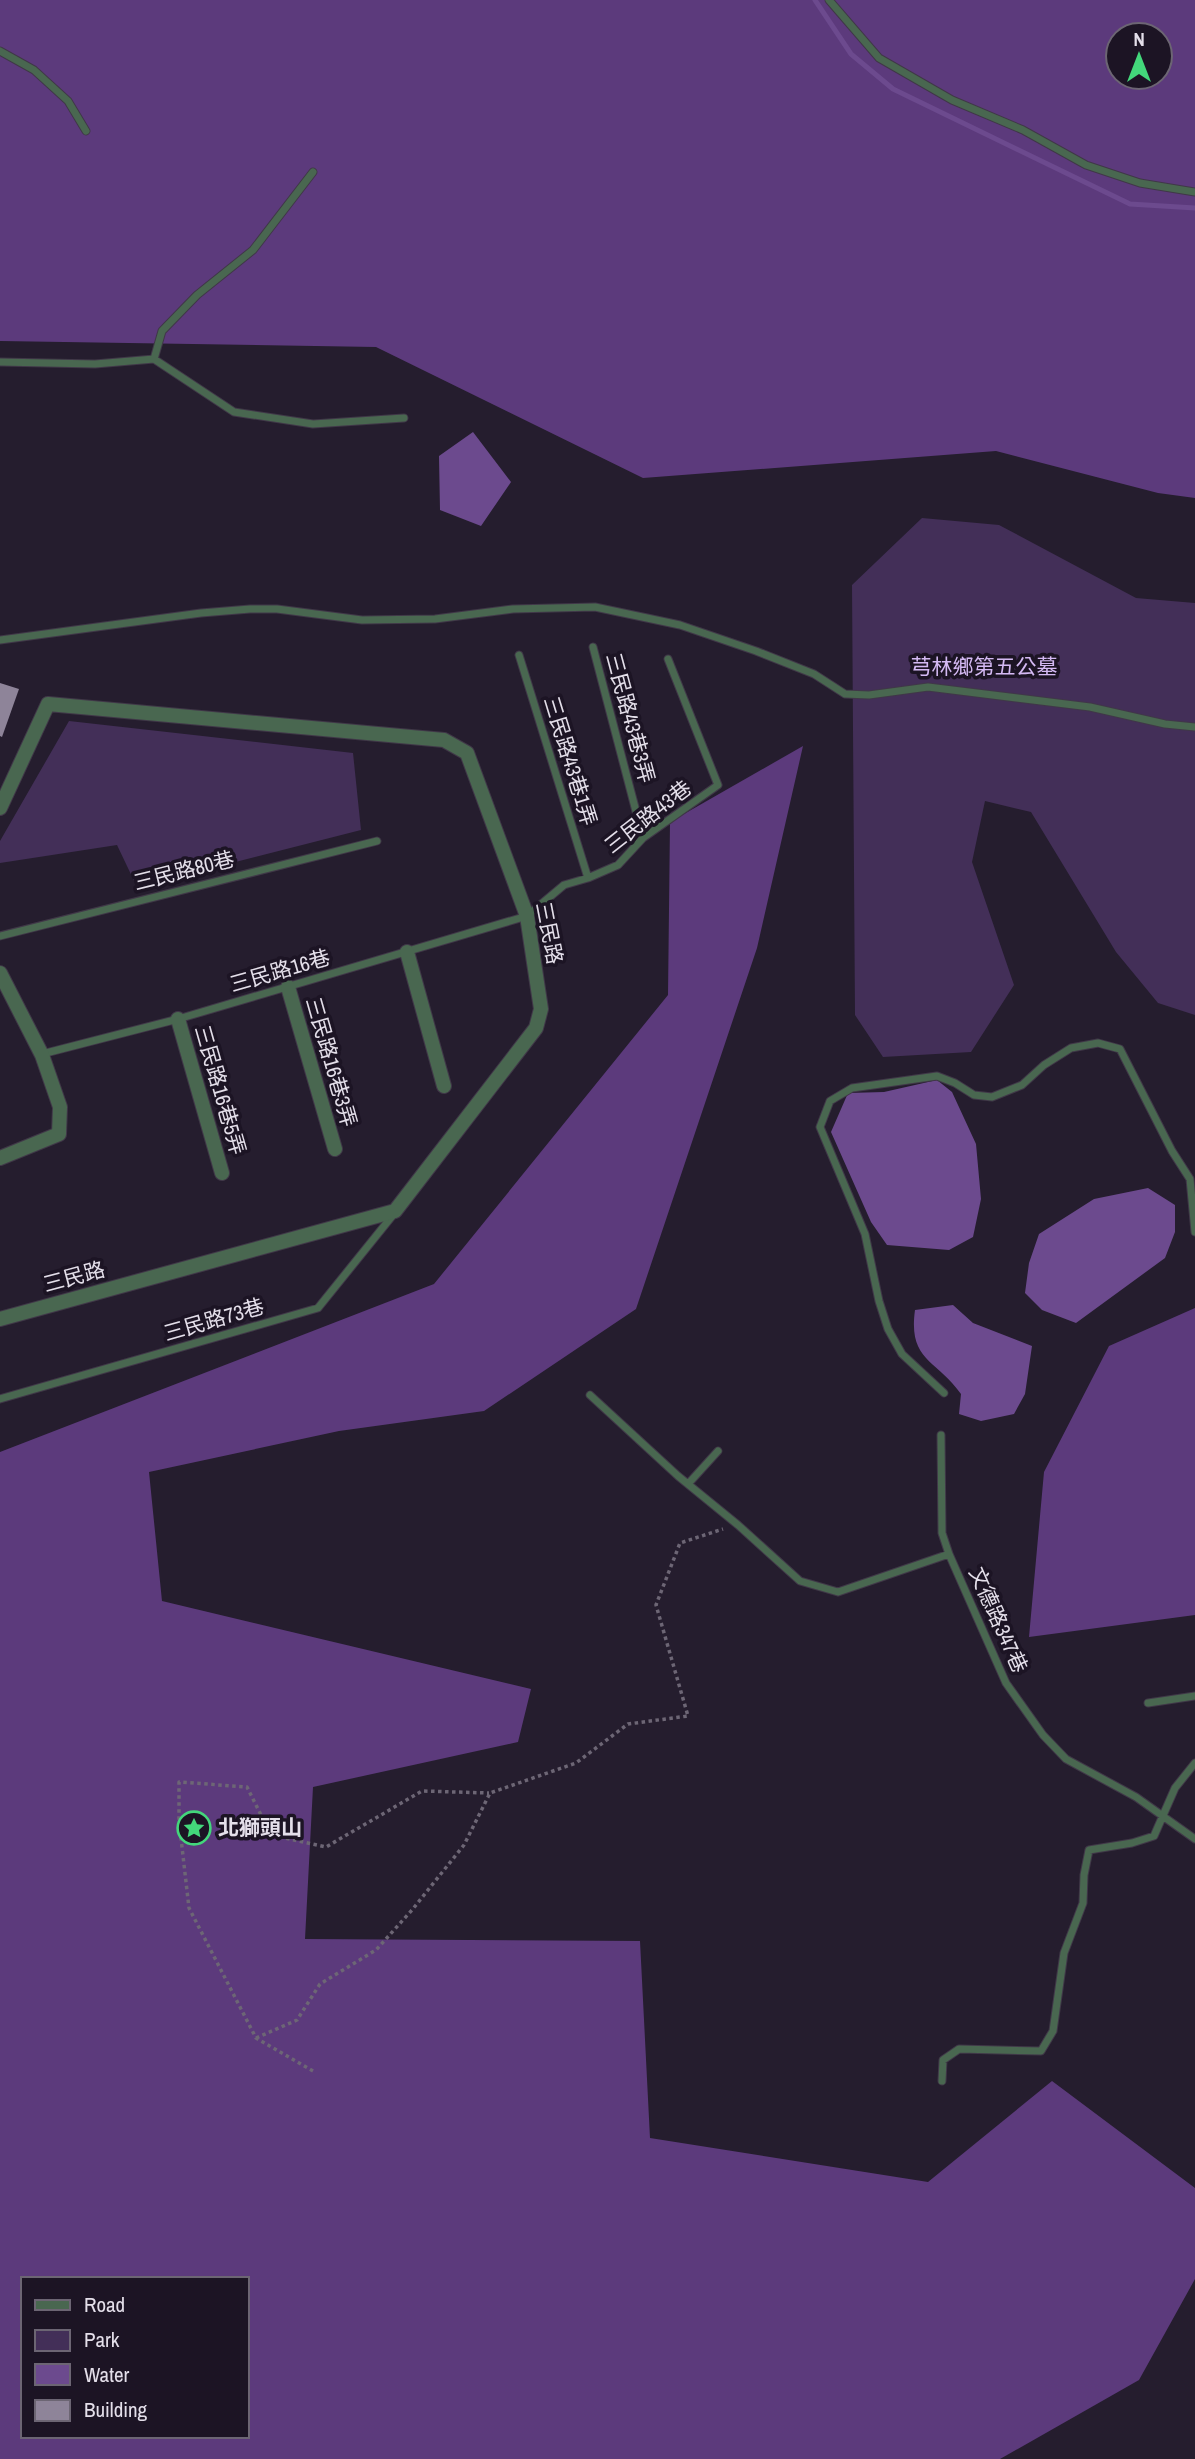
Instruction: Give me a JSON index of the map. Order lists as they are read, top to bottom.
{
  "streets": {
    "street": ["三民路", "三民路16巷3弄", "三民路16巷5弄"],
    "lane": [
      "三民路43巷3弄",
      "三民路43巷1弄",
      "三民路43巷",
      "三民路80巷",
      "三民路16巷",
      "三民路73巷",
      "文德路347巷"
    ]
  },
  "crossings": [
    ["三民路43巷3弄", "三民路43巷"],
    ["三民路43巷1弄", "三民路43巷"],
    ["三民路43巷", "三民路"],
    ["三民路43巷", "三民路16巷"],
    ["三民路", "三民路16巷"],
    ["三民路", "三民路73巷"],
    ["三民路16巷", "三民路16巷3弄"],
    ["三民路16巷", "三民路16巷5弄"]
  ],
  "parks": ["芎林鄉第五公墓"],
  "places": {
    "place": ["北獅頭山"]
  },
  "legend": [
    "Road",
    "Park",
    "Water",
    "Building"
  ],
  "north": "top"
}
